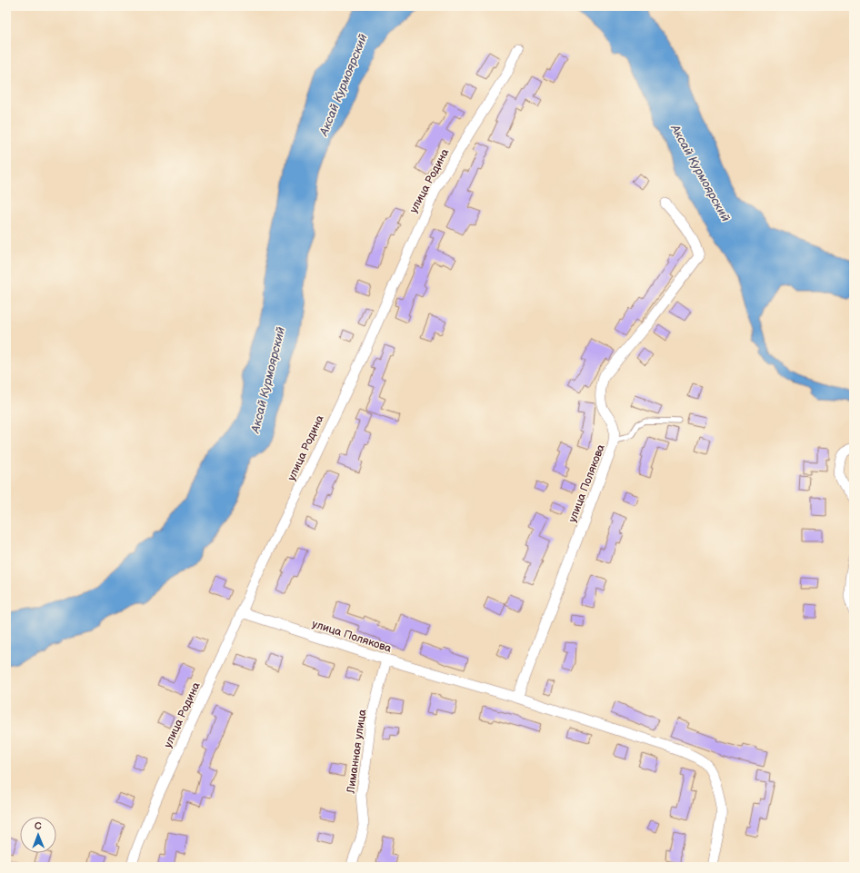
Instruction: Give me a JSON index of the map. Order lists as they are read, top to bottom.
{
  "streets": {
    "street": ["улица Родина", "улица Полякова", "Лиманная улица"]
  },
  "crossings": [
    ["улица Родина", "улица Полякова"],
    ["улица Полякова", "Лиманная улица"]
  ],
  "water": ["Аксай Курмоярский"],
  "north": "top"
}
